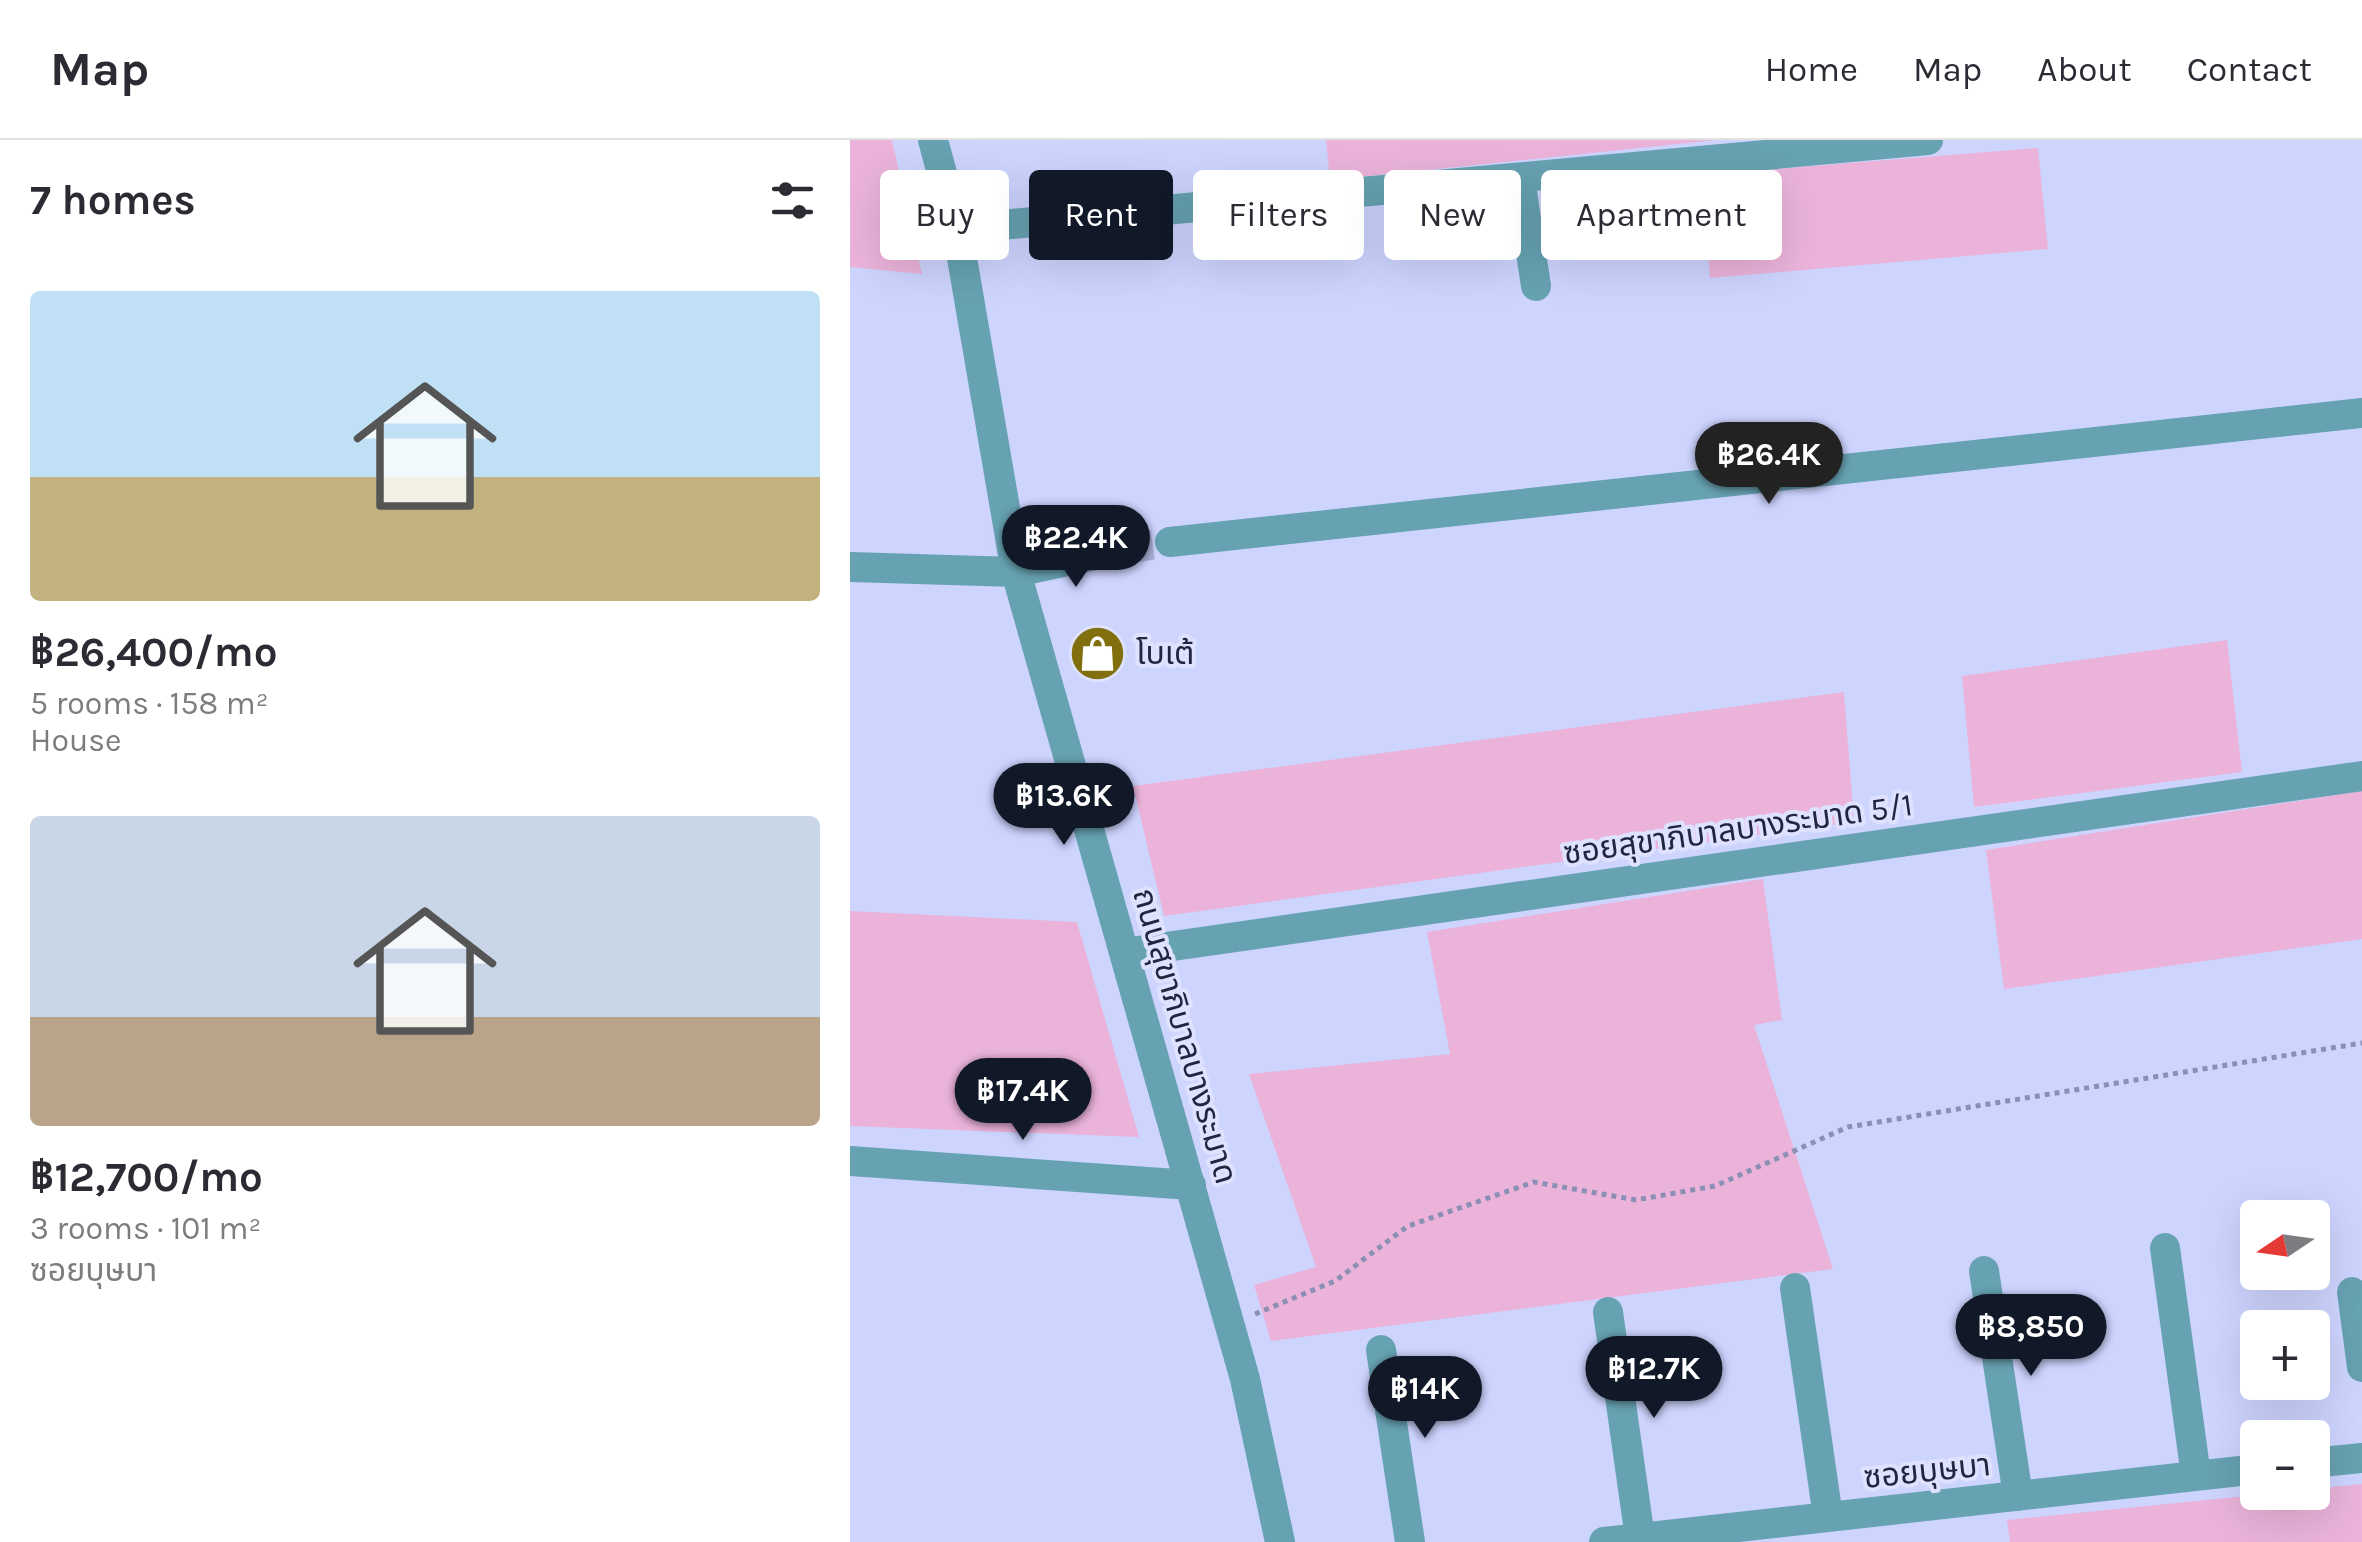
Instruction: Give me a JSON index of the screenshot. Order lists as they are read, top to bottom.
{
  "streets": {
    "street": ["ซอยสุขาภิบาลบางระมาด 5/1", "ถนนสุขาภิบาลบางระมาด", "ซอยบุษบา"]
  },
  "crossings": [
    ["ซอยสุขาภิบาลบางระมาด 5/1", "ถนนสุขาภิบาลบางระมาด"]
  ],
  "places": {
    "shop": ["โบเต้"]
  },
  "north": "left",
  "page": {
    "header": "Map",
    "nav": [
      "Home",
      "Map",
      "About",
      "Contact"
    ],
    "heading": "7 homes",
    "chip": [
      "Buy",
      "Rent",
      "Filters",
      "New",
      "Apartment"
    ],
    "list": [
      {
        "name": "฿26,400/mo",
        "note": "5 rooms · 158 m² · House"
      },
      {
        "name": "฿12,700/mo",
        "note": "3 rooms · 101 m² · ซอยบุษบา"
      }
    ],
    "price": [
      "฿26.4K",
      "฿22.4K",
      "฿13.6K",
      "฿17.4K",
      "฿8,850",
      "฿12.7K",
      "฿14K"
    ],
    "map_buttons": ["+", "−"]
  }
}
